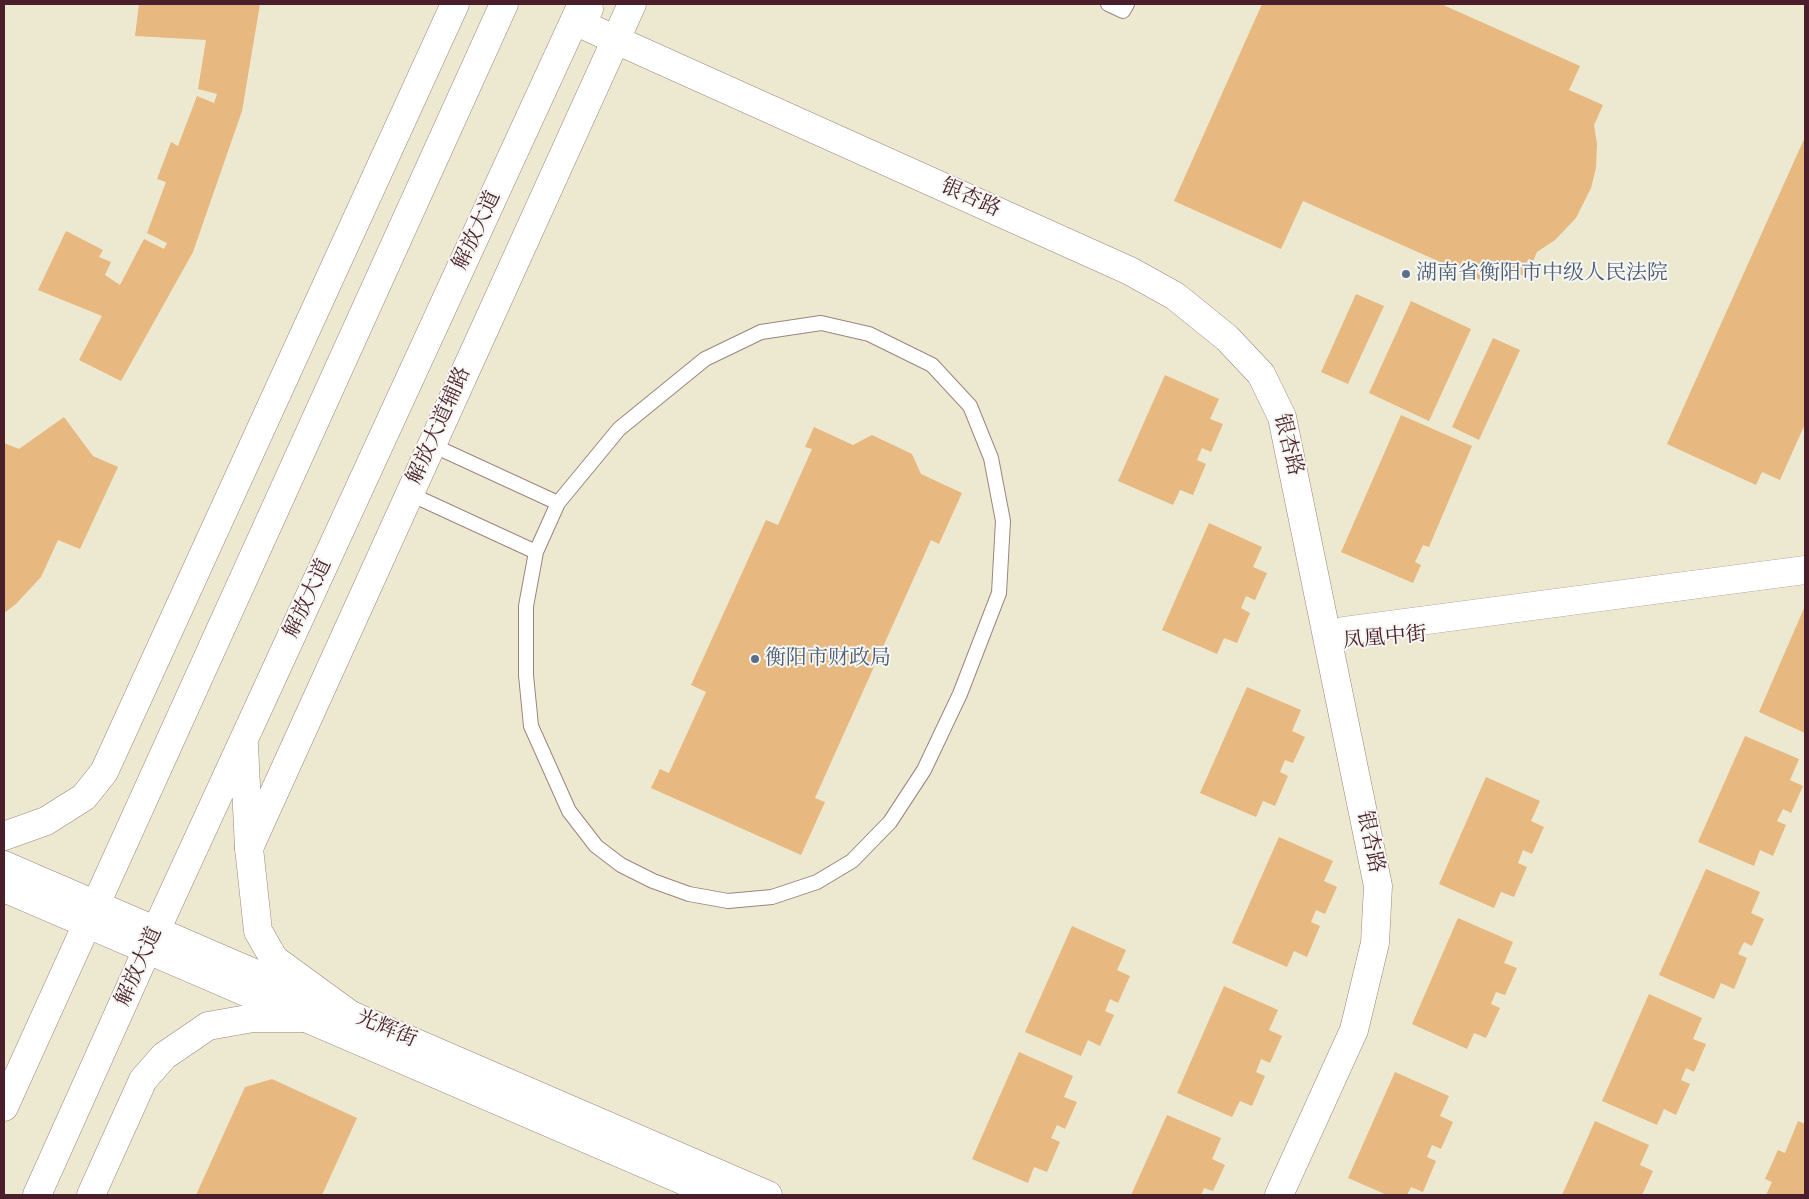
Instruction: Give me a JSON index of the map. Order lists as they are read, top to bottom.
{
  "streets": {
    "main road": [
      "银杏路",
      "解放大道",
      "解放大道辅路",
      "凤凰中街",
      "光辉街"
    ]
  },
  "crossings": [
    ["银杏路", "解放大道"],
    ["银杏路", "解放大道辅路"],
    ["银杏路", "凤凰中街"],
    ["解放大道", "光辉街"]
  ],
  "places": ["湖南省衡阳市中级人民法院", "衡阳市财政局"]
}
